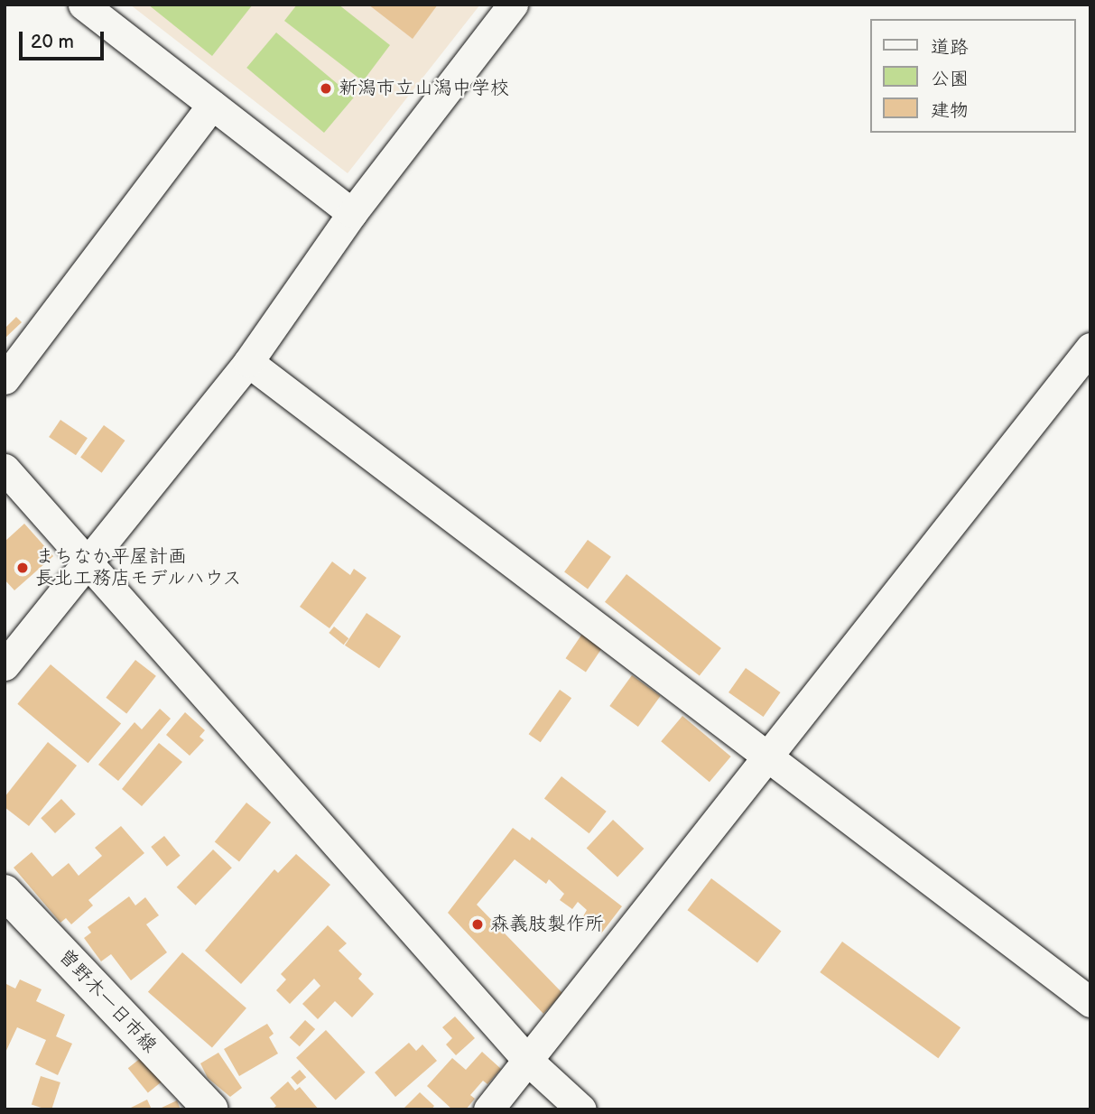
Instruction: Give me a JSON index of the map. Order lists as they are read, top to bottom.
{
  "streets": {
    "main road": ["曽野木一日市線"]
  },
  "places": ["新潟市立山潟中学校", "まちなか平屋計画 長北工務店モデルハウス", "森義肢製作所"],
  "legend": ["道路", "公園", "建物"],
  "scale_bar": "20 m"
}
